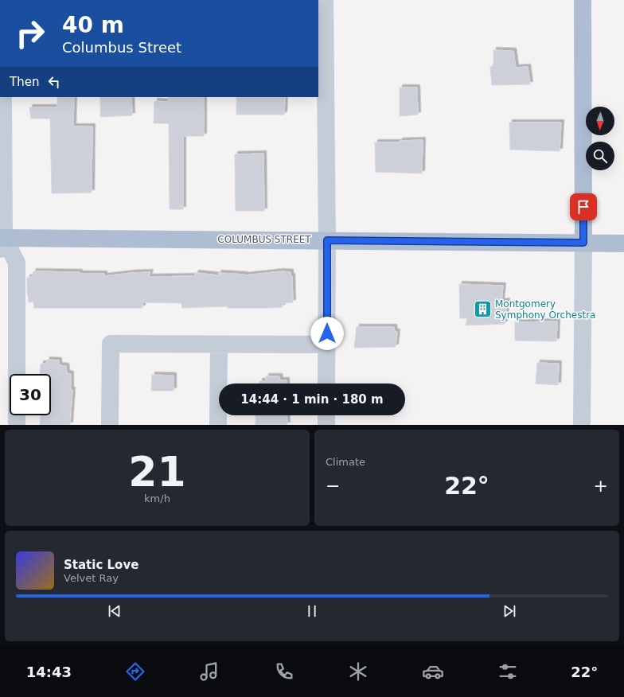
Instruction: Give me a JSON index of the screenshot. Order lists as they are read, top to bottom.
{
  "streets": {
    "main road": ["COLUMBUS STREET"]
  },
  "places": {
    "building": ["Montgomery Symphony Orchestra"]
  },
  "north": "bottom",
  "page": {
    "turn": ["40 m", "Columbus Street"],
    "then": "Then",
    "limit": "30",
    "trip": "14:44 · 1 min · 180 m",
    "tile": [
      ["21", "km/h"],
      "Climate"
    ],
    "heat": ["−", "22°", "+"],
    "song": ["Static Love", "Velvet Ray"],
    "tabs": ["14:43", "22°"]
  }
}
